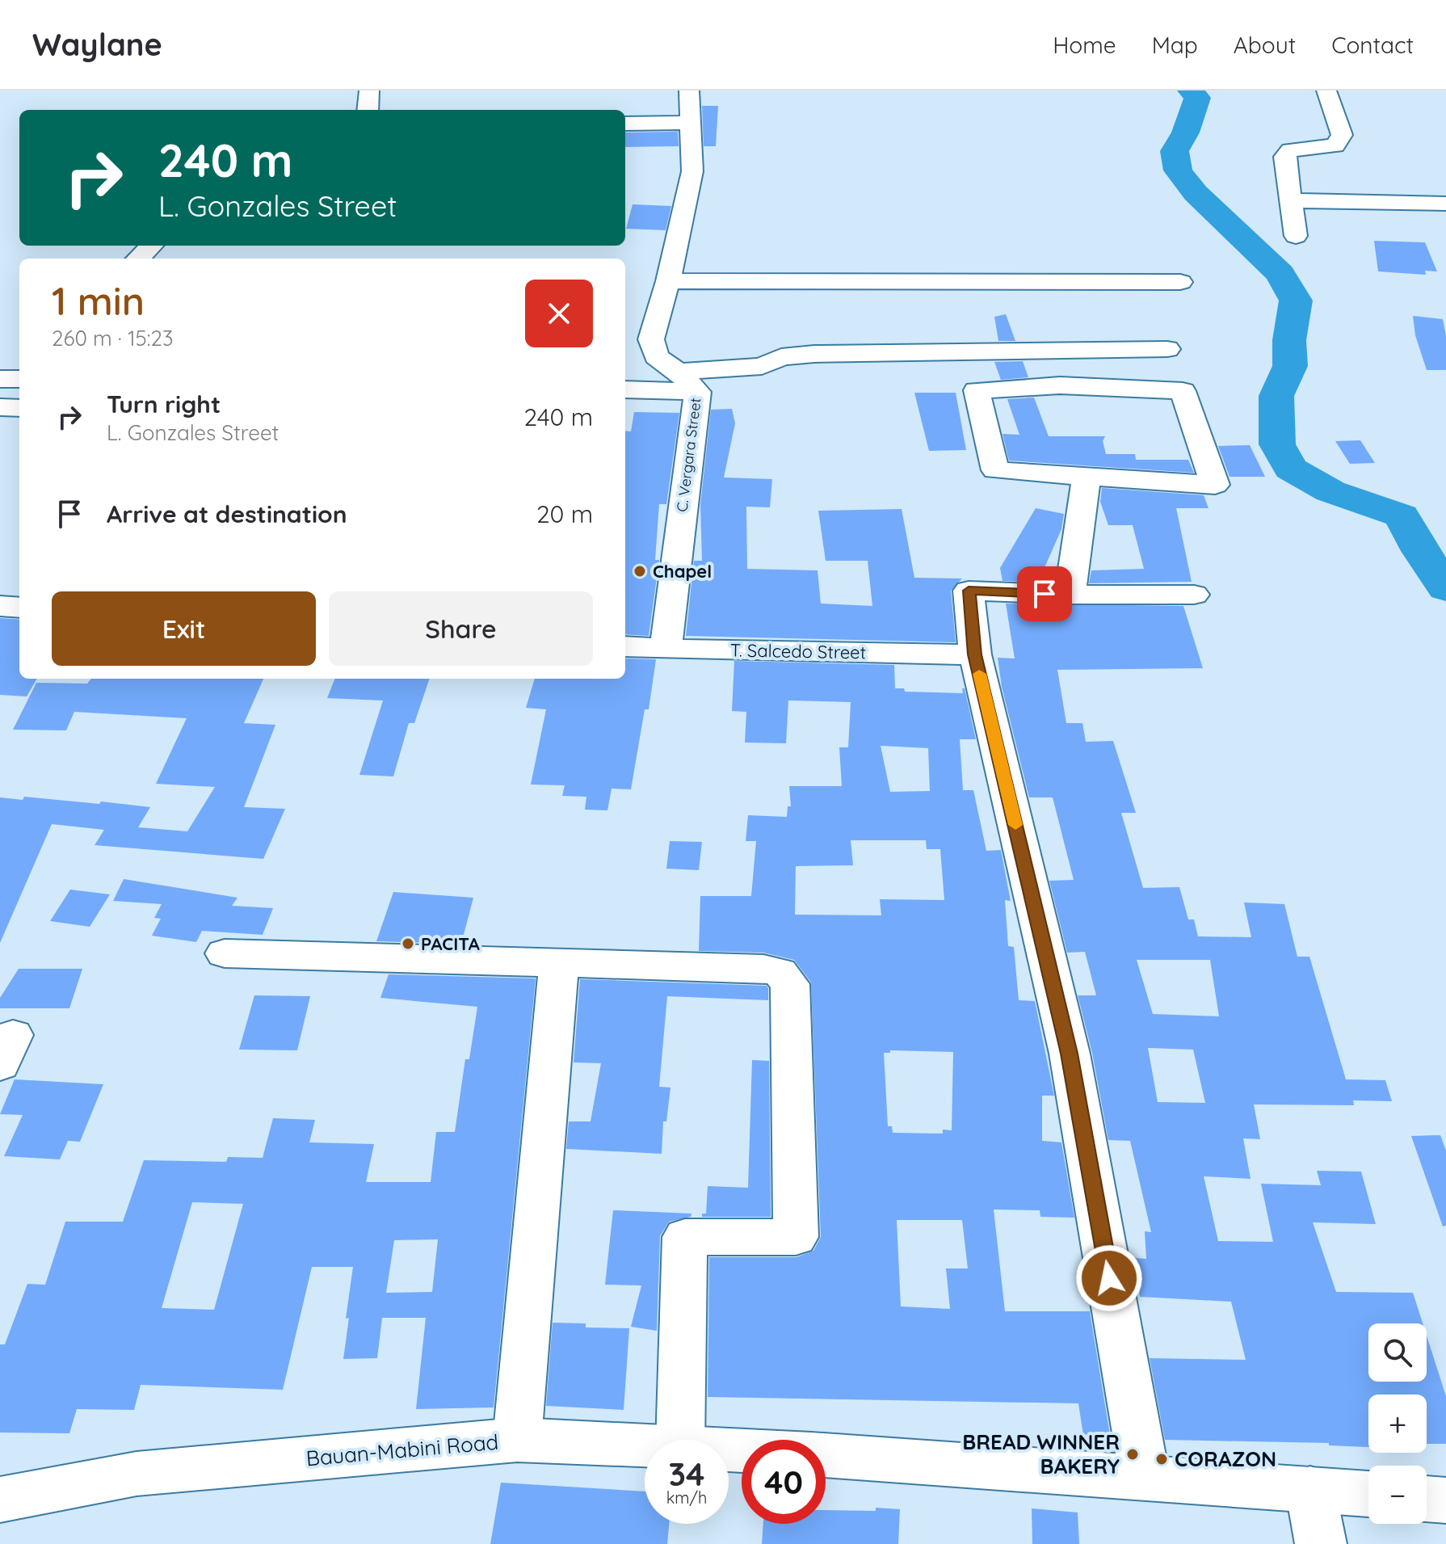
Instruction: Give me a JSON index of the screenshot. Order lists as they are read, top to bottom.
{
  "streets": {
    "street": ["C. Vergara Street", "T. Salcedo Street", "Bauan-Mabini Road"]
  },
  "crossings": [
    ["C. Vergara Street", "T. Salcedo Street"]
  ],
  "places": [
    "Chapel",
    "PACITA",
    "BREAD WINNER BAKERY",
    "CORAZON"
  ],
  "page": {
    "header": "Waylane",
    "nav": [
      "Home",
      "Map",
      "About",
      "Contact"
    ],
    "turn": ["240 m", "L. Gonzales Street"],
    "heading": ["1 min", "260 m · 15:23"],
    "list": [
      {
        "name": "Turn right",
        "note": "L. Gonzales Street",
        "value": "240 m"
      },
      {
        "name": "Arrive at destination",
        "value": "20 m"
      }
    ],
    "buttons": ["Exit", "Share"],
    "map_buttons": ["+", "−"],
    "speed": "34 km/h",
    "limit": "40"
  }
}
